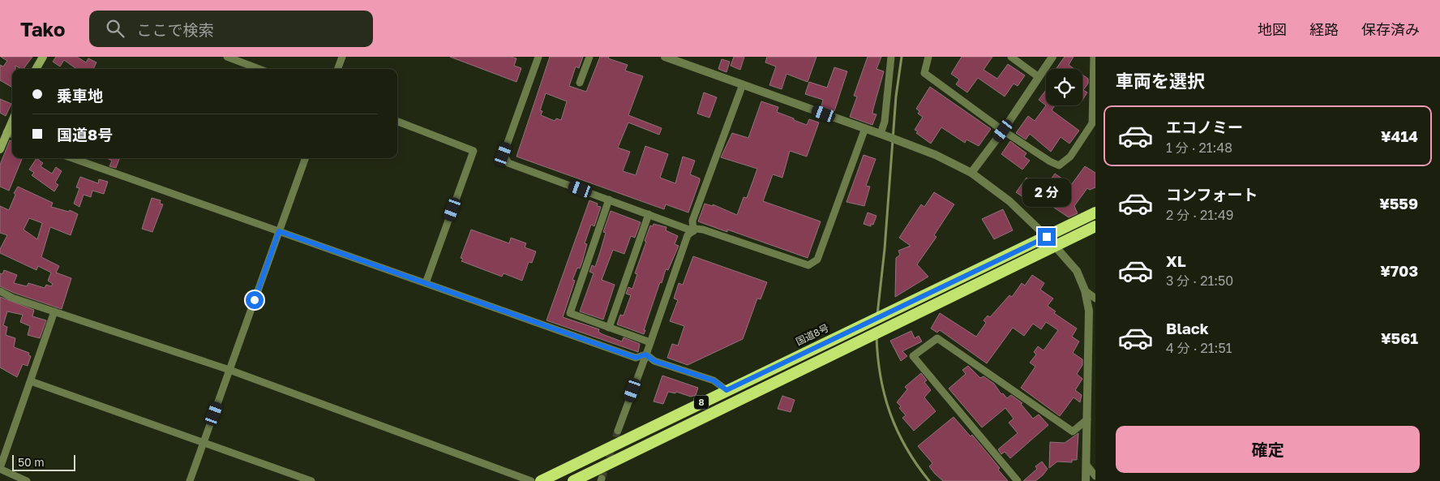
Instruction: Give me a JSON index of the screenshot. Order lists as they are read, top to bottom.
{
  "streets": {
    "highway": ["国道8号", "8"]
  },
  "scale_bar": "50 m",
  "page": {
    "header": "Tako",
    "search": "ここで検索",
    "nav": ["地図", "経路", "保存済み"],
    "heading": "車両を選択",
    "banner": ["乗車地", "国道8号"],
    "list": [
      {
        "name": "エコノミー",
        "note": "1 分 · 21:48",
        "value": "¥414"
      },
      {
        "name": "コンフォート",
        "note": "2 分 · 21:49",
        "value": "¥559"
      },
      {
        "name": "XL",
        "note": "3 分 · 21:50",
        "value": "¥703"
      },
      {
        "name": "Black",
        "note": "4 分 · 21:51",
        "value": "¥561"
      }
    ],
    "bubble": "2 分",
    "buttons": "確定",
    "scale": "50 m"
  }
}
